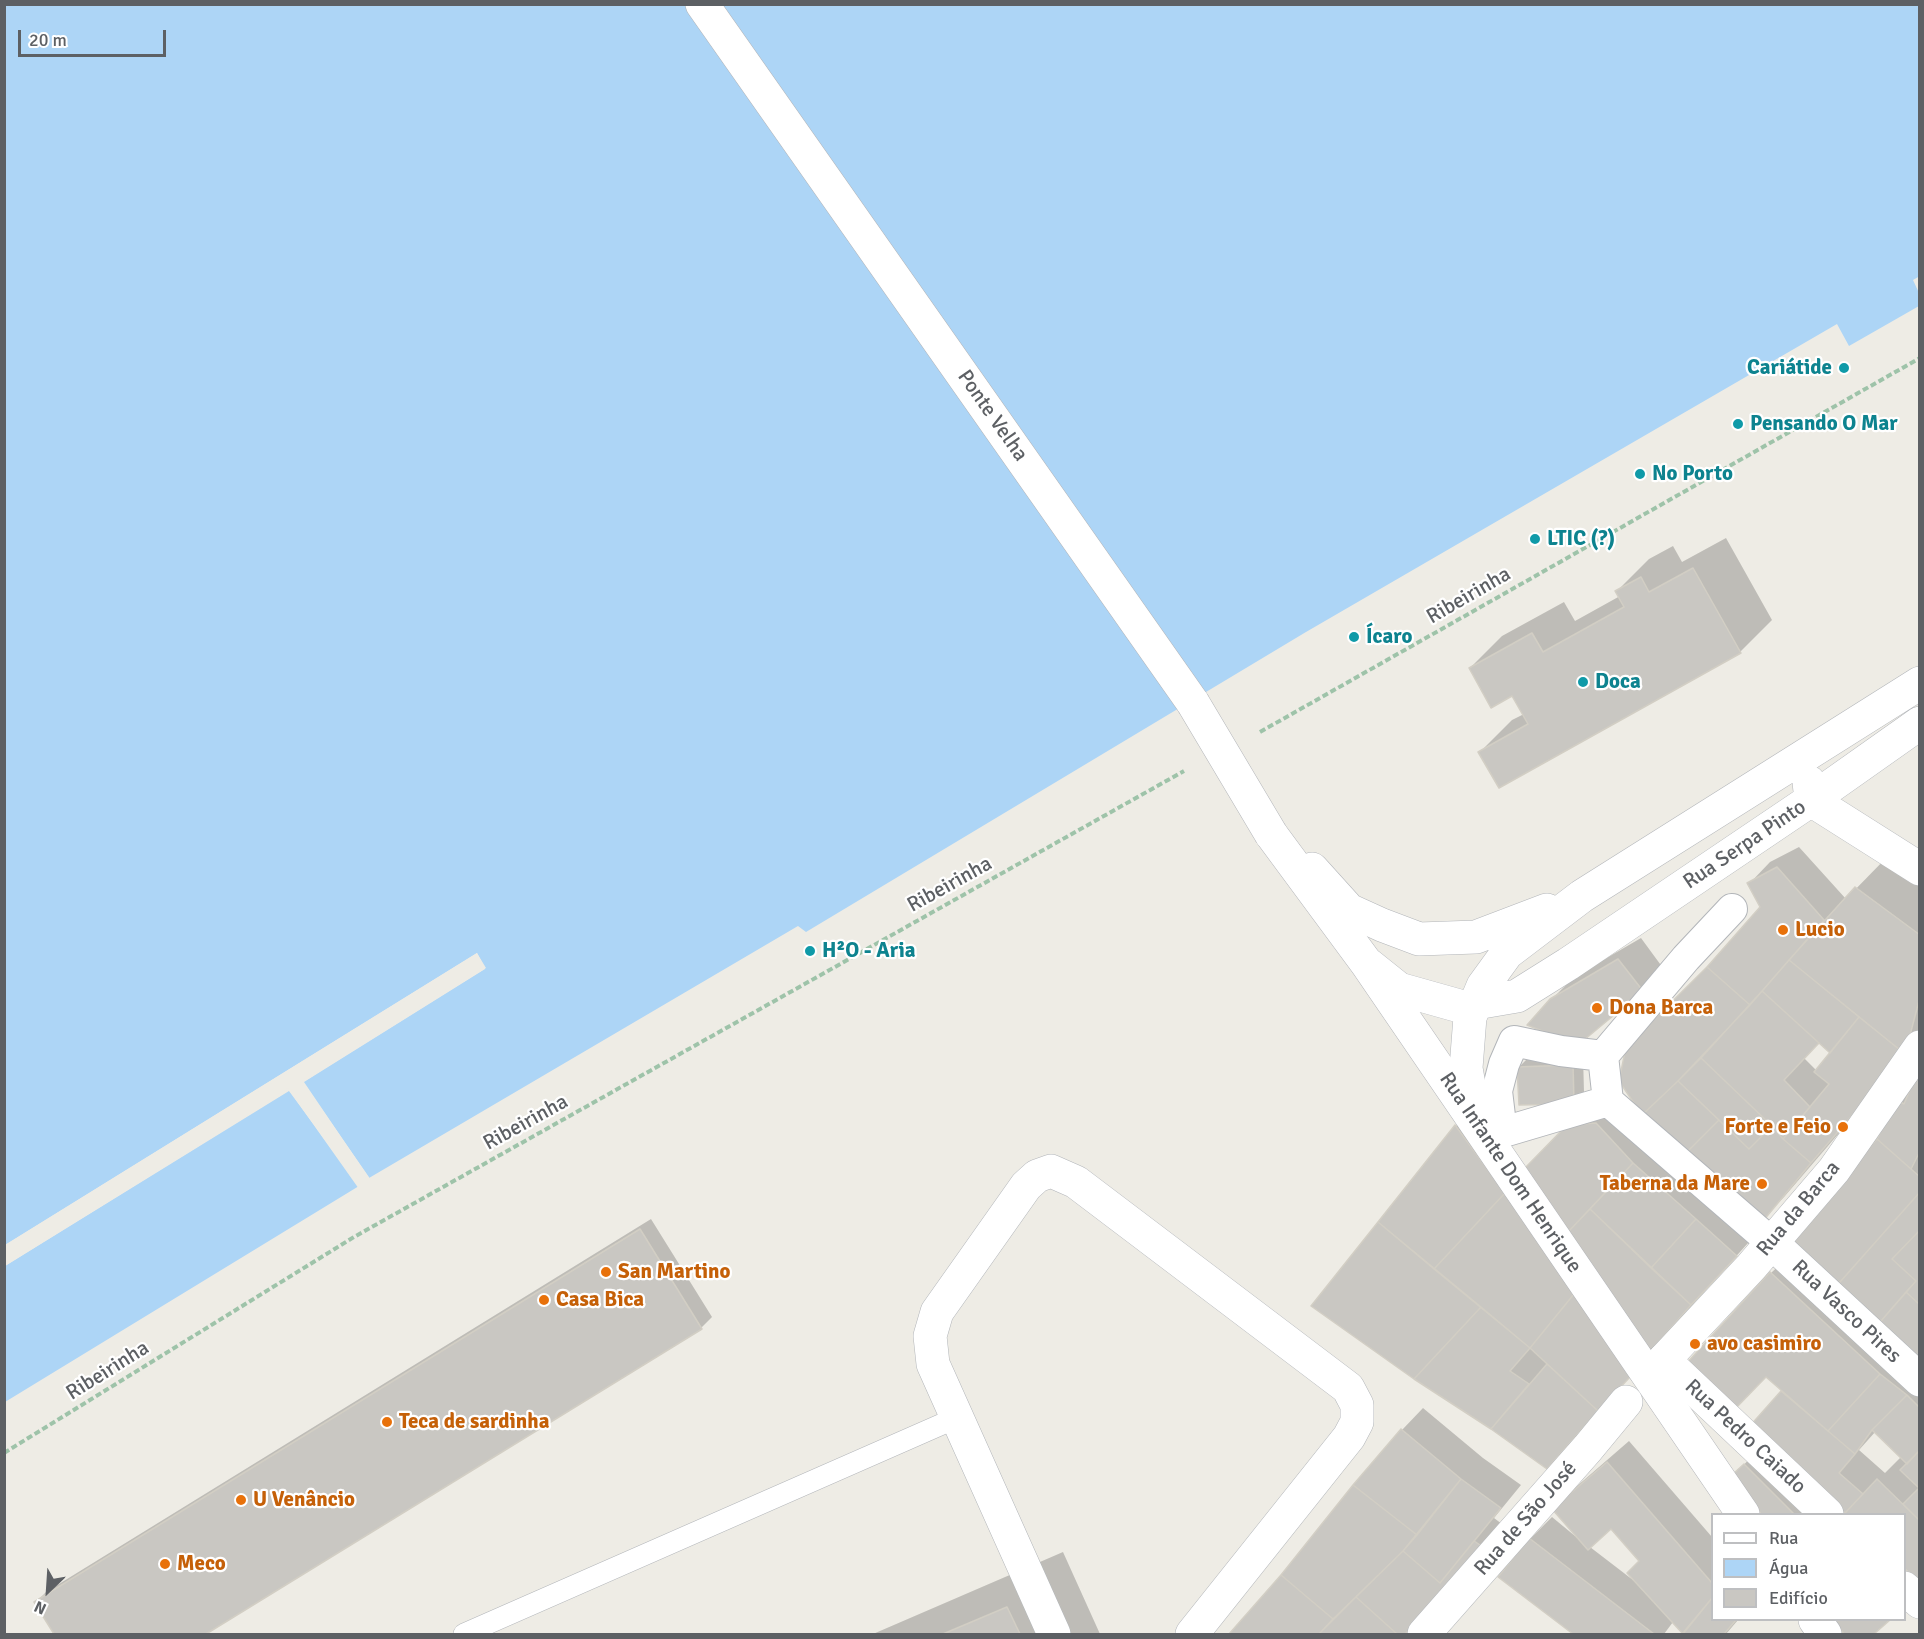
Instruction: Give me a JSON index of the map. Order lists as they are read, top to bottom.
{
  "streets": {
    "street": [
      "Ponte Velha",
      "Rua Serpa Pinto",
      "Rua Infante Dom Henrique",
      "Rua da Barca",
      "Rua Vasco Pires",
      "Rua Pedro Caiado",
      "Rua de São José"
    ],
    "path": ["Ribeirinha"]
  },
  "crossings": [
    ["Ponte Velha", "Rua Infante Dom Henrique"],
    ["Rua Serpa Pinto", "Rua Infante Dom Henrique"],
    ["Rua da Barca", "Rua Vasco Pires"],
    ["Rua da Barca", "Rua Pedro Caiado"]
  ],
  "places": [
    "Cariátide",
    "Pensando O Mar",
    "No Porto",
    "LTIC (?)",
    "Ícaro",
    "Doca",
    "Lucio",
    "H²O - Aria",
    "Dona Barca",
    "Forte e Feio",
    "Taberna da Mare",
    "San Martino",
    "Casa Bica",
    "avo casimiro",
    "Teca de sardinha",
    "U Venâncio",
    "Meco"
  ],
  "legend": ["Rua", "Água", "Edifício"],
  "scale_bar": "20 m",
  "north": "bottom left"
}
